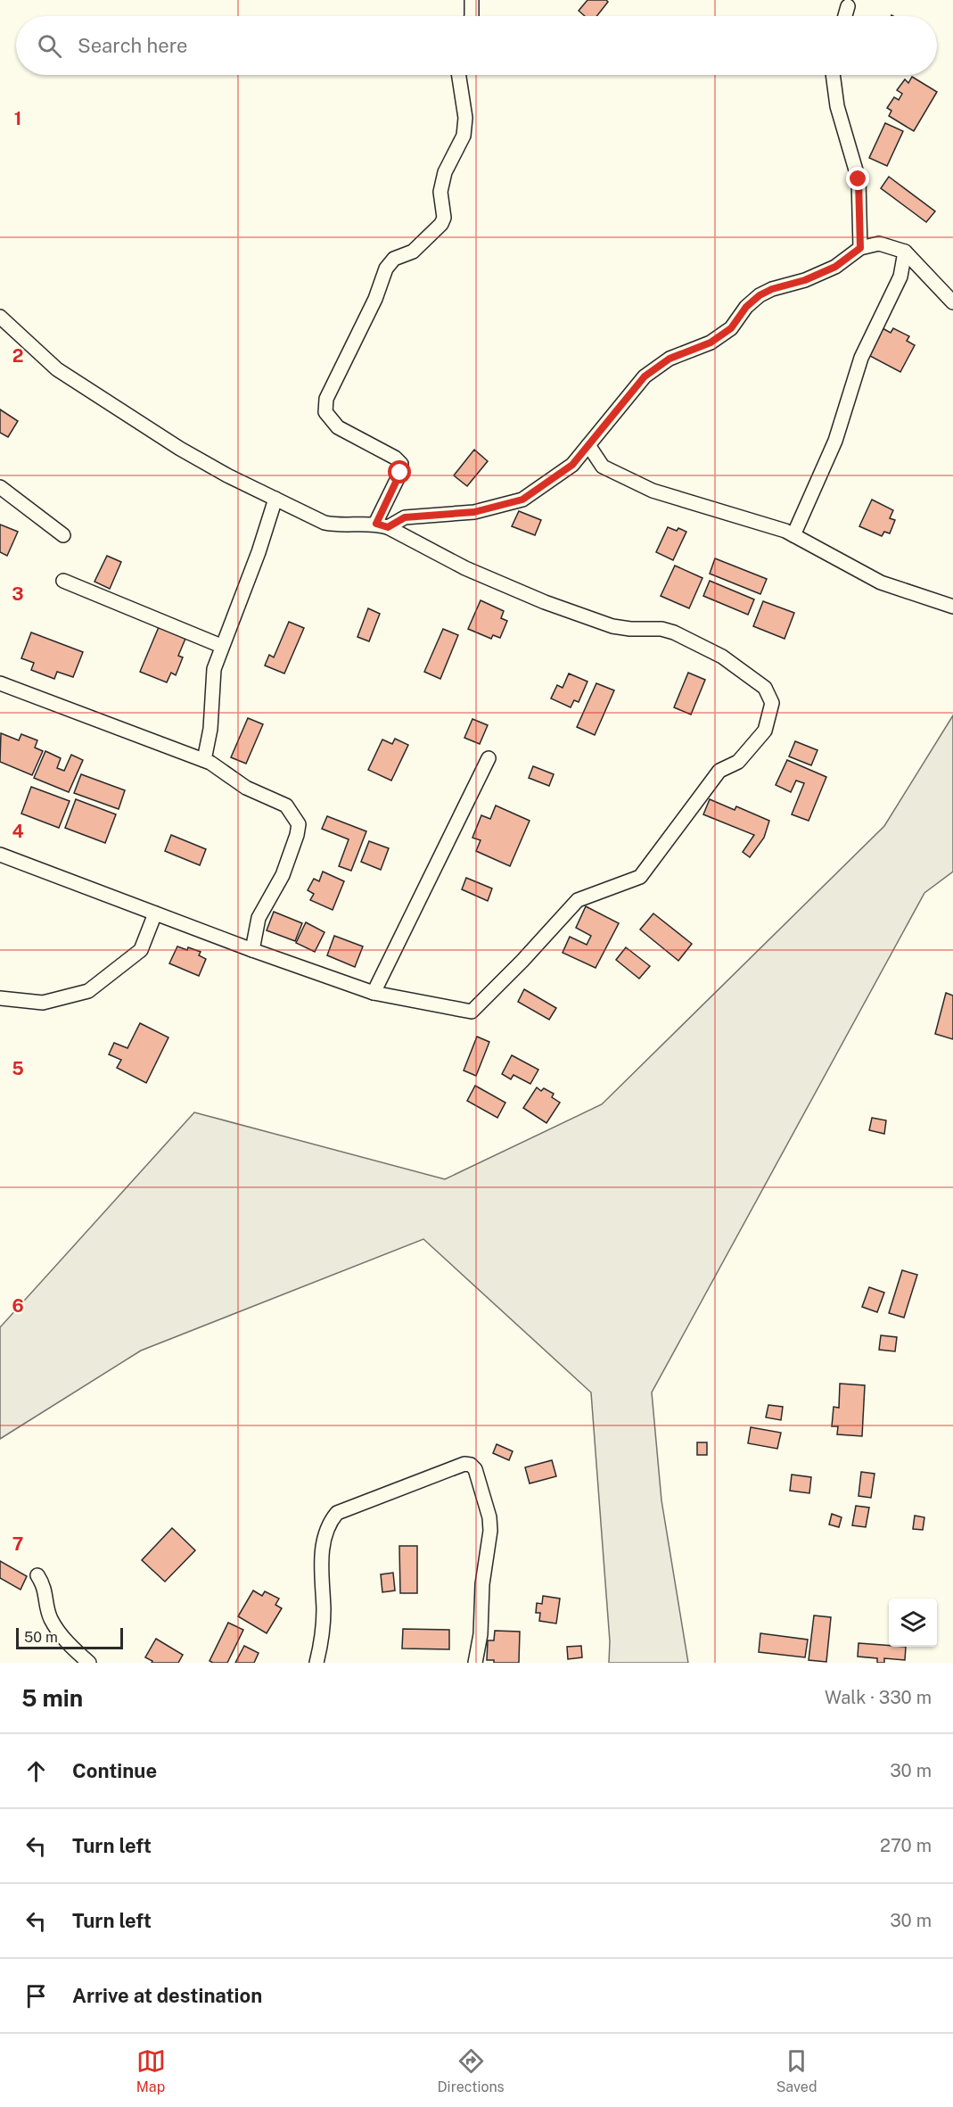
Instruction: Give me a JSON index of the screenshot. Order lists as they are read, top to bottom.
{
  "scale_bar": "50 m",
  "page": {
    "search": "Search here",
    "scale": "50 m",
    "heading": ["5 min", "Walk · 330 m"],
    "list": [
      ["Continue", "30 m"],
      ["Turn left", "270 m"],
      ["Turn left", "30 m"],
      "Arrive at destination"
    ],
    "nav": ["Map", "Directions", "Saved"]
  },
  "grid": {
    "rows": [
      "1",
      "2",
      "3",
      "4",
      "5",
      "6",
      "7"
    ]
  }
}
